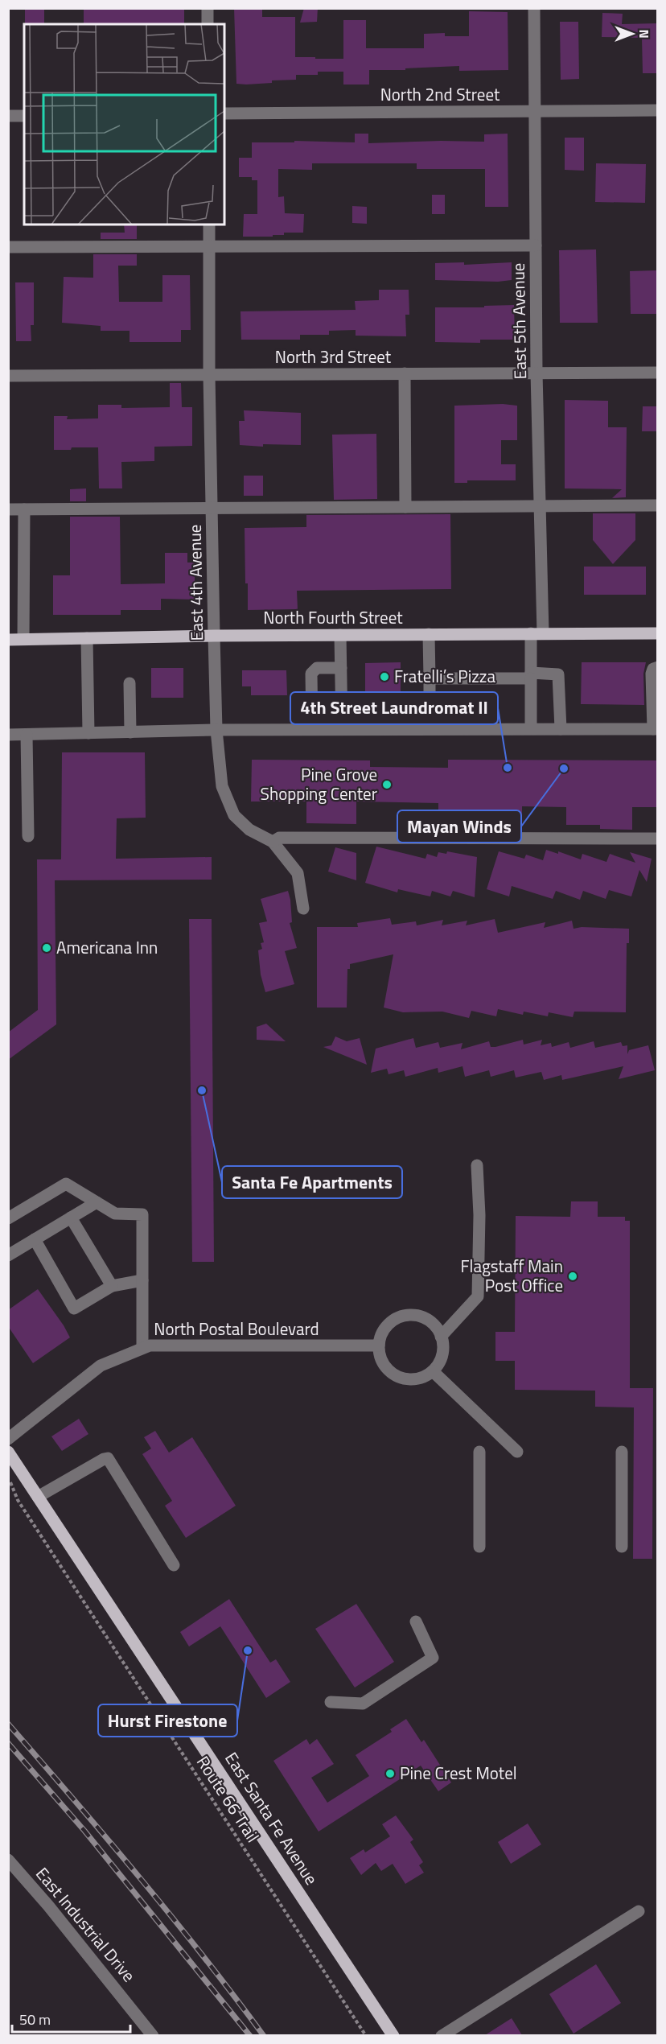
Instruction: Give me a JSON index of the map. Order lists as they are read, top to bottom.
{
  "streets": {
    "main road": ["North Fourth Street", "East Santa Fe Avenue"],
    "street": [
      "North 2nd Street",
      "East 5th Avenue",
      "North 3rd Street",
      "East 4th Avenue",
      "North Postal Boulevard",
      "East Industrial Drive"
    ],
    "path": ["Route 66 Trail"]
  },
  "crossings": [
    ["North 2nd Street", "East 5th Avenue"],
    ["East 5th Avenue", "North 3rd Street"],
    ["East 5th Avenue", "North Fourth Street"],
    ["North 3rd Street", "East 4th Avenue"],
    ["East 4th Avenue", "North Fourth Street"]
  ],
  "places": [
    "Fratelli’s Pizza",
    "4th Street Laundromat II",
    "Mayan Winds",
    "Pine Grove Shopping Center",
    "Americana Inn",
    "Santa Fe Apartments",
    "Flagstaff Main Post Office",
    "Hurst Firestone",
    "Pine Crest Motel"
  ],
  "scale_bar": "50 m",
  "north": "right"
}
